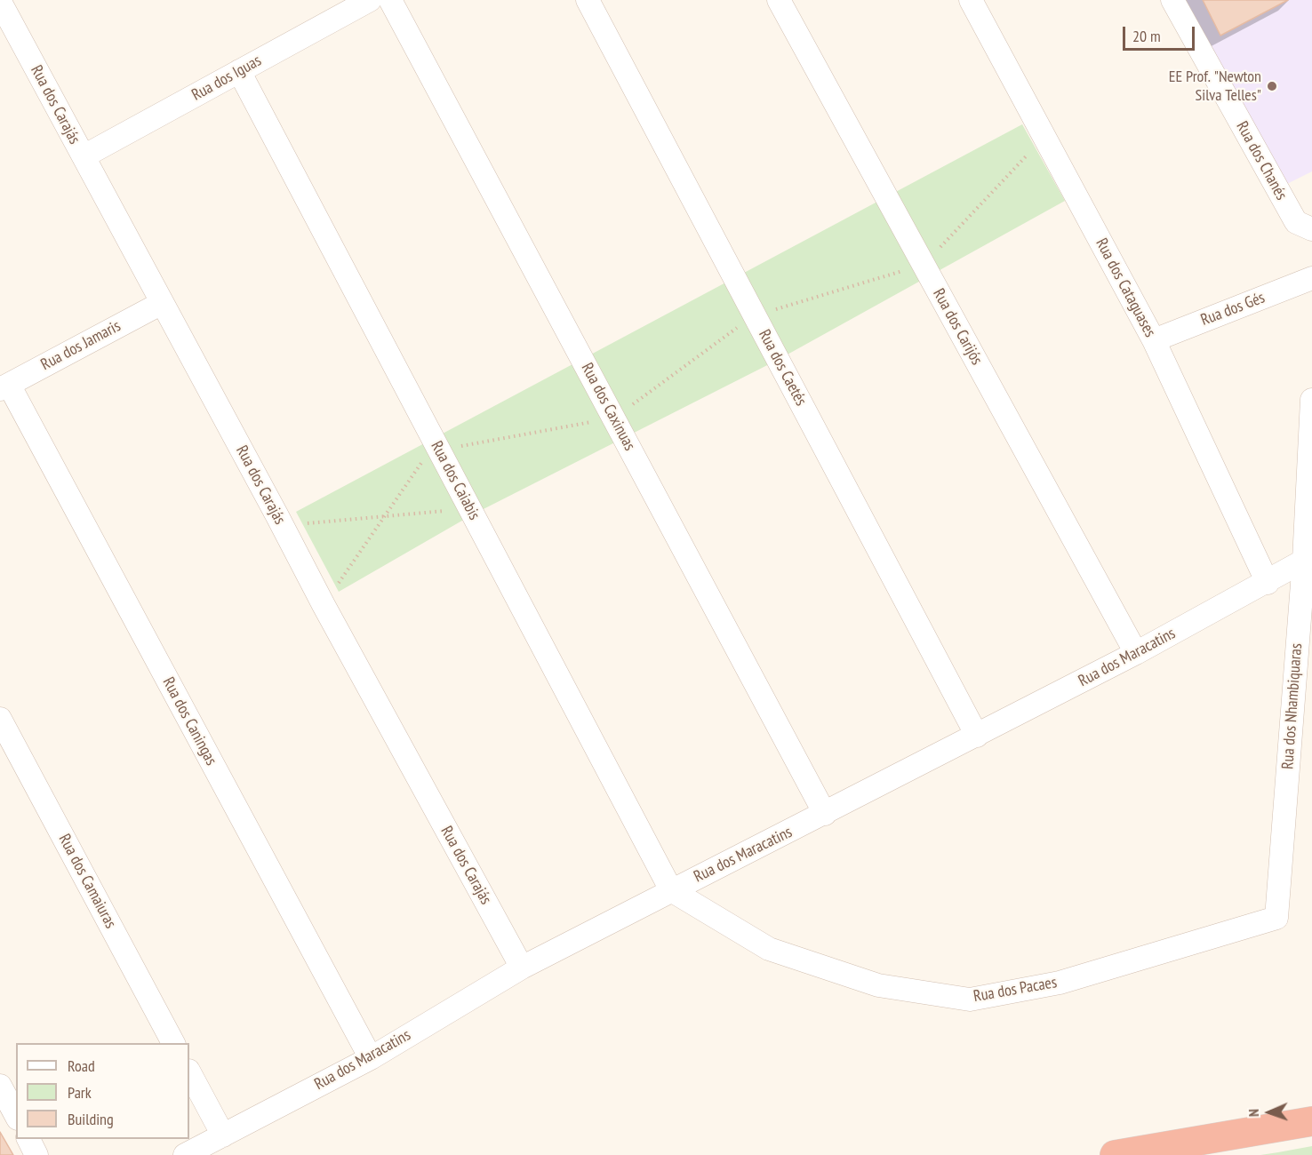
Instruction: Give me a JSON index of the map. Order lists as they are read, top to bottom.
{
  "streets": {
    "street": [
      "Rua dos Iguas",
      "Rua dos Carajás",
      "Rua dos Chanés",
      "Rua dos Cataguases",
      "Rua dos Gés",
      "Rua dos Carijós",
      "Rua dos Jamaris",
      "Rua dos Caetés",
      "Rua dos Caxinuas",
      "Rua dos Caiabis",
      "Rua dos Maracatins",
      "Rua dos Nhambiquaras",
      "Rua dos Caningas",
      "Rua dos Camaiuras",
      "Rua dos Pacaes"
    ]
  },
  "crossings": [
    ["Rua dos Iguas", "Rua dos Carajás"],
    ["Rua dos Iguas", "Rua dos Caiabis"],
    ["Rua dos Carajás", "Rua dos Jamaris"],
    ["Rua dos Carajás", "Rua dos Maracatins"],
    ["Rua dos Cataguases", "Rua dos Gés"],
    ["Rua dos Cataguases", "Rua dos Maracatins"],
    ["Rua dos Carijós", "Rua dos Maracatins"],
    ["Rua dos Jamaris", "Rua dos Caningas"],
    ["Rua dos Caetés", "Rua dos Maracatins"],
    ["Rua dos Caxinuas", "Rua dos Maracatins"],
    ["Rua dos Caiabis", "Rua dos Maracatins"],
    ["Rua dos Caiabis", "Rua dos Pacaes"],
    ["Rua dos Maracatins", "Rua dos Nhambiquaras"],
    ["Rua dos Maracatins", "Rua dos Caningas"],
    ["Rua dos Maracatins", "Rua dos Pacaes"],
    ["Rua dos Nhambiquaras", "Rua dos Pacaes"]
  ],
  "places": ["EE Prof. \"Newton Silva Telles\""],
  "legend": ["Road", "Park", "Building"],
  "scale_bar": "20 m",
  "north": "left"
}
